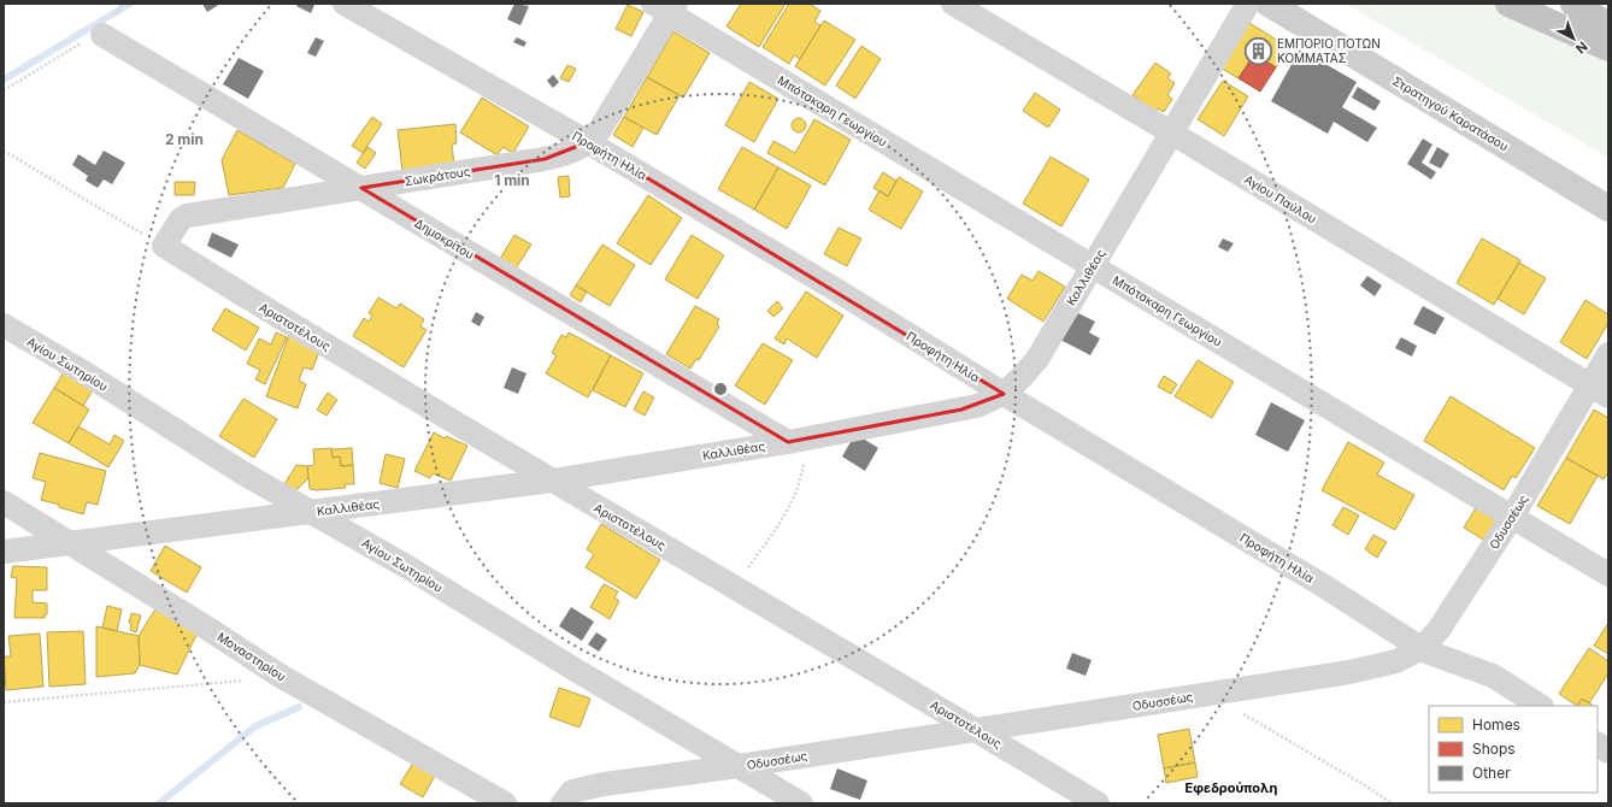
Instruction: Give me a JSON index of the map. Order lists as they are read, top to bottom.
{
  "streets": {
    "street": [
      "Μπότσκαρη Γεωργίου",
      "Στρατηγού Καρατάσου",
      "Προφήτη Ηλία",
      "Σωκράτους",
      "Αγίου Παύλου",
      "Δημοκρίτου",
      "Καλλιθέας",
      "Αριστοτέλους",
      "Αγίου Σωτηρίου",
      "Οδυσσέως",
      "Μοναστηρίου"
    ]
  },
  "crossings": [
    ["Μπότσκαρη Γεωργίου", "Σωκράτους"],
    ["Μπότσκαρη Γεωργίου", "Καλλιθέας"],
    ["Μπότσκαρη Γεωργίου", "Οδυσσέως"],
    ["Προφήτη Ηλία", "Σωκράτους"],
    ["Προφήτη Ηλία", "Καλλιθέας"],
    ["Προφήτη Ηλία", "Οδυσσέως"],
    ["Σωκράτους", "Δημοκρίτου"],
    ["Σωκράτους", "Αριστοτέλους"],
    ["Αγίου Παύλου", "Καλλιθέας"],
    ["Αγίου Παύλου", "Οδυσσέως"],
    ["Δημοκρίτου", "Καλλιθέας"],
    ["Καλλιθέας", "Αριστοτέλους"],
    ["Καλλιθέας", "Αγίου Σωτηρίου"],
    ["Καλλιθέας", "Μοναστηρίου"],
    ["Αριστοτέλους", "Οδυσσέως"],
    ["Αγίου Σωτηρίου", "Οδυσσέως"]
  ],
  "districts": ["Εφεδρούπολη"],
  "places": {
    "building": ["ΕΜΠΟΡΙΟ ΠΟΤΩΝ ΚΟΜΜΑΤΑΣ"]
  },
  "legend": ["Homes", "Shops", "Other"],
  "north": "bottom right",
  "rings": ["2 min", "1 min"]
}
